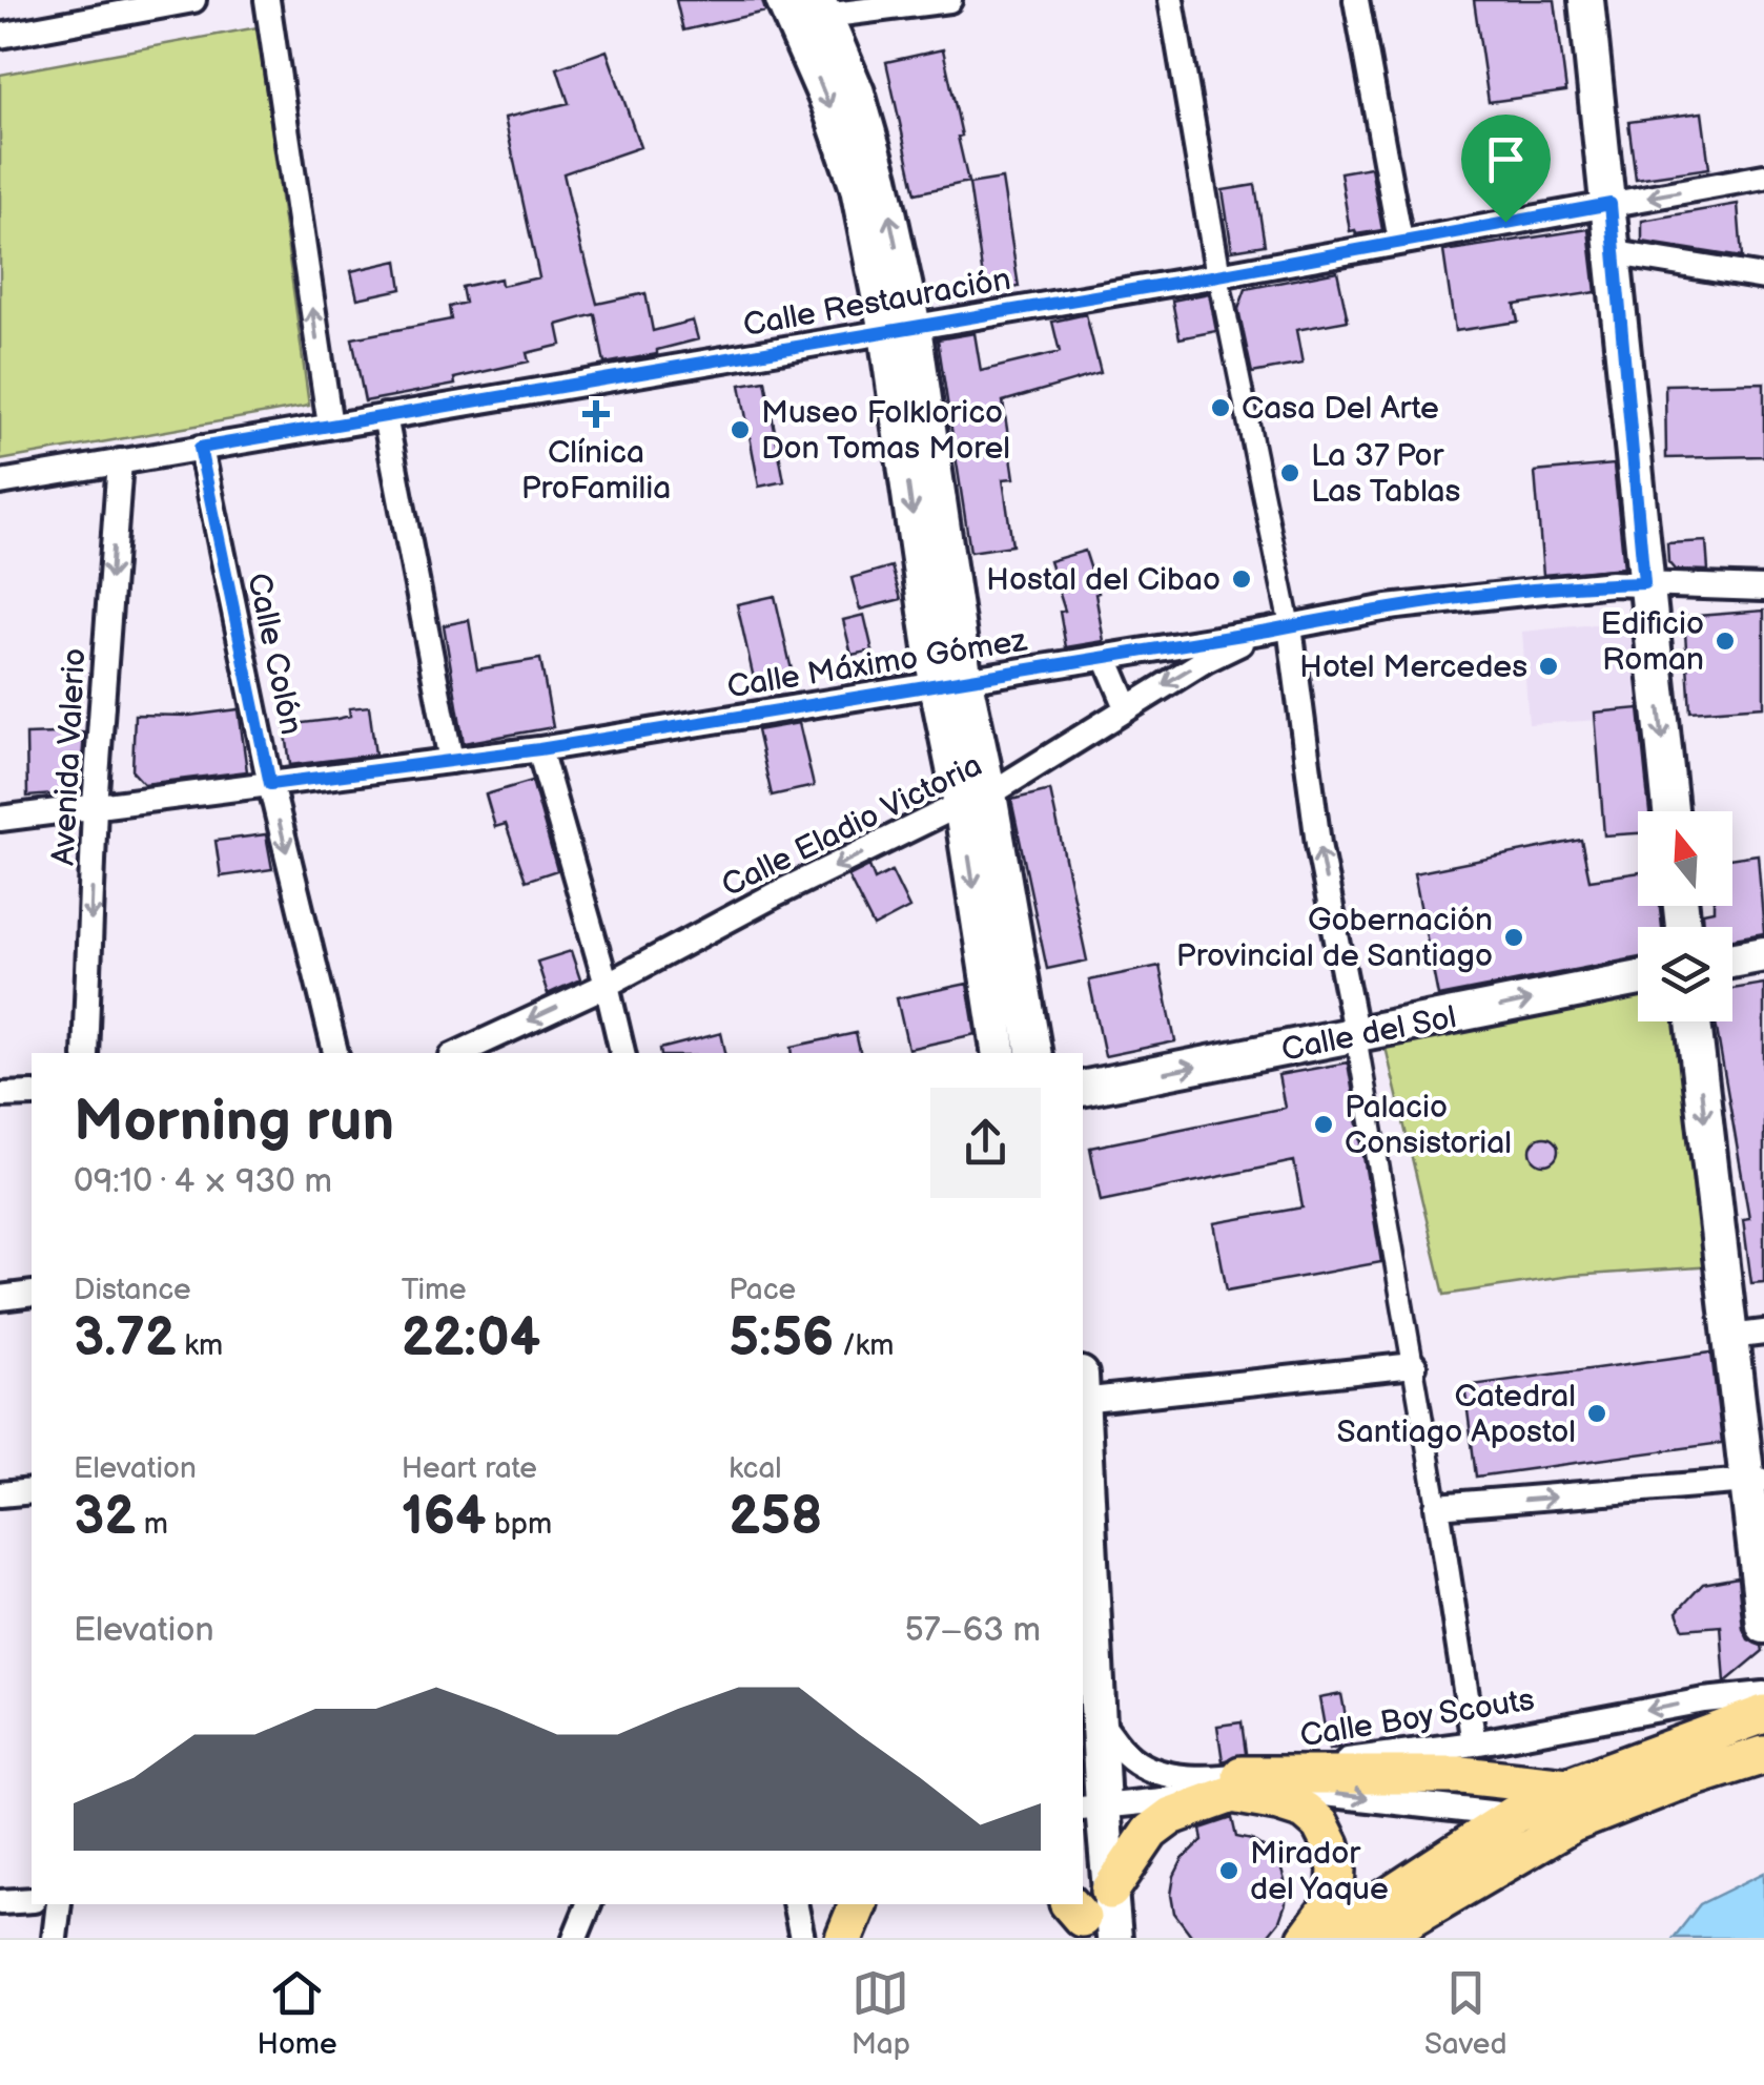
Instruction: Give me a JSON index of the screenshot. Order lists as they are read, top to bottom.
{
  "streets": {
    "main road": ["Calle del Sol"],
    "street": [
      "Calle Restauración",
      "Calle Colón",
      "Calle Máximo Gómez",
      "Avenida Valerio",
      "Calle Eladio Victoria",
      "Calle Boy Scouts"
    ]
  },
  "crossings": [
    ["Calle Restauración", "Calle Colón"],
    ["Calle Restauración", "Avenida Valerio"],
    ["Calle Colón", "Calle Máximo Gómez"],
    ["Calle Máximo Gómez", "Avenida Valerio"],
    ["Calle Máximo Gómez", "Calle Eladio Victoria"]
  ],
  "one_way": [
    "Calle Colón",
    "Avenida Valerio",
    "Calle Eladio Victoria",
    "Calle del Sol"
  ],
  "places": {
    "other": [
      "Casa Del Arte",
      "Museo Folklorico Don Tomas Morel",
      "La 37 Por Las Tablas",
      "Hostal del Cibao",
      "Edificio Roman",
      "Hotel Mercedes",
      "Gobernación Provincial de Santiago",
      "Palacio Consistorial",
      "Catedral Santiago Apostol",
      "Mirador del Yaque"
    ],
    "health": ["Clínica ProFamilia"]
  },
  "north": "top",
  "page": {
    "heading": ["Morning run", "09:10 · 4 × 930 m"],
    "stats": [
      ["Distance", "3.72 km"],
      ["Time", "22:04"],
      ["Pace", "5:56 /km"],
      ["Elevation", "32 m"],
      ["Heart rate", "164 bpm"],
      ["kcal", "258"]
    ],
    "chart": ["Elevation", "57–63 m"],
    "tabs": ["Home", "Map", "Saved"]
  }
}
